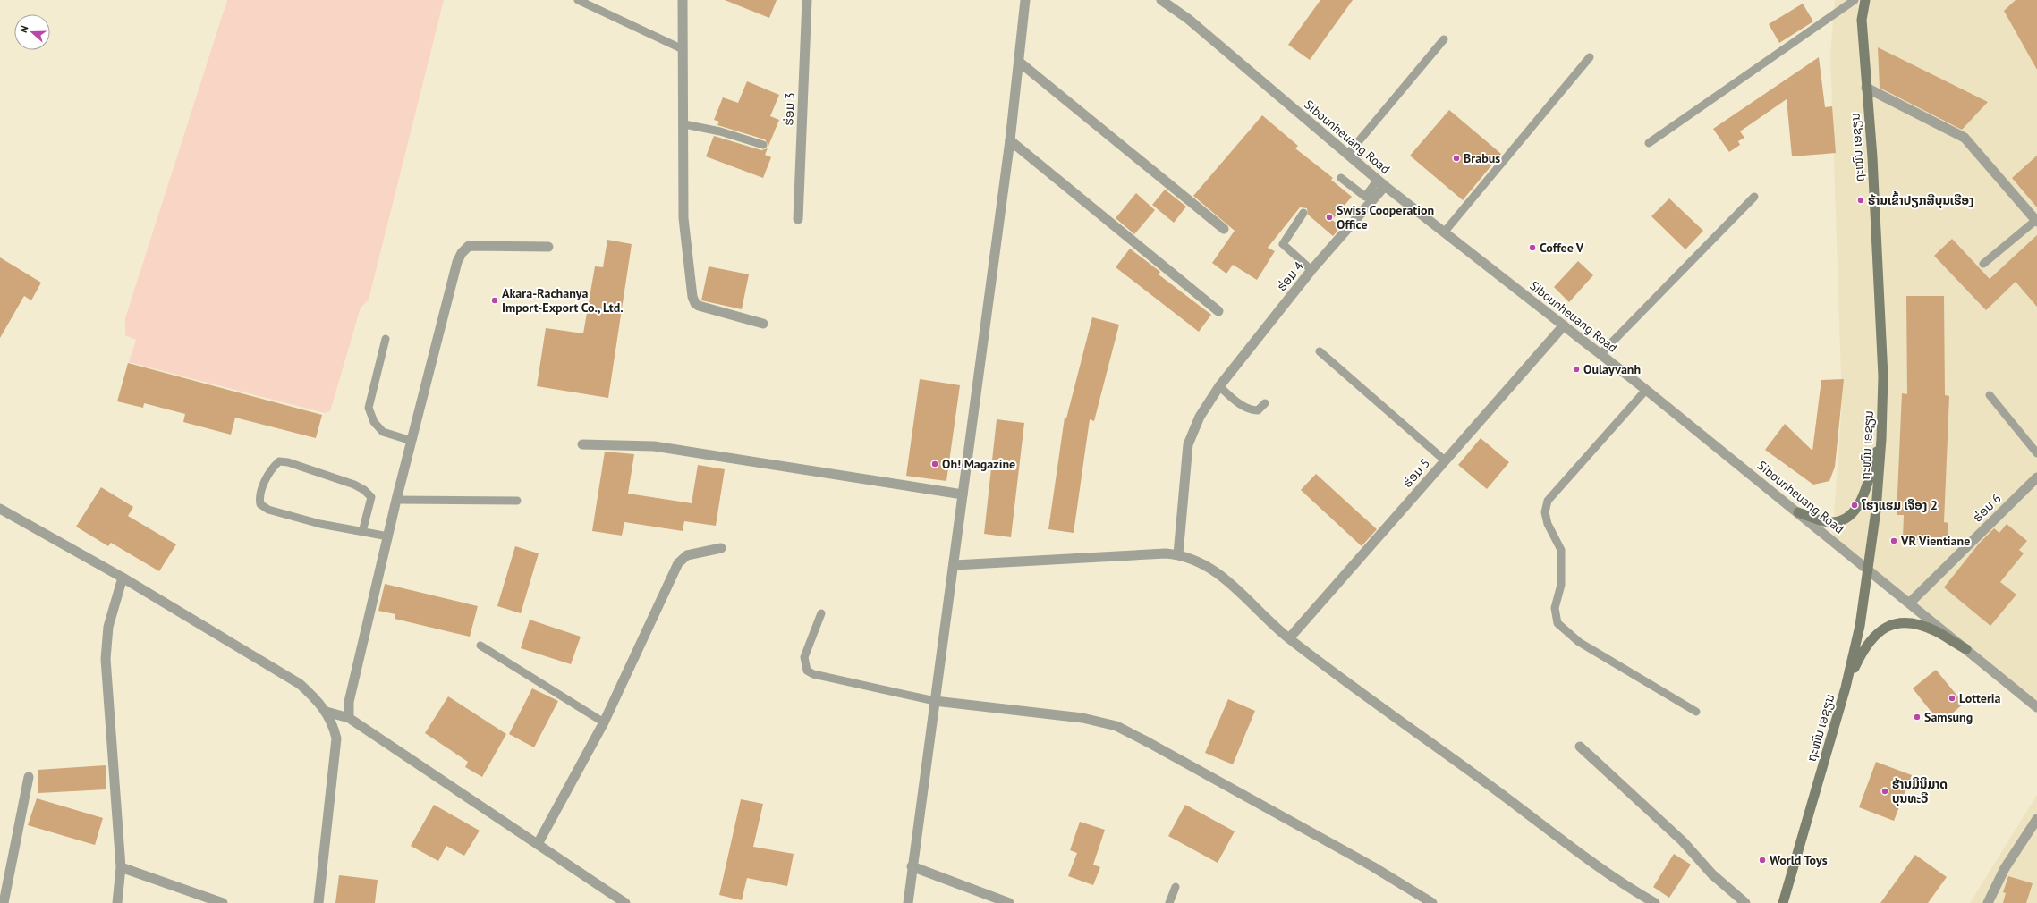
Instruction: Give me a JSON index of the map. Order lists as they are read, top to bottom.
{
  "streets": {
    "main road": ["ຖະໜົນ ເອຊຽນ"],
    "street": [
      "ຮ່ອມ 3",
      "Sibounheuang Road",
      "ຮ່ອມ 4",
      "ຮ່ອມ 5",
      "ຮ່ອມ 6"
    ]
  },
  "crossings": [
    ["Sibounheuang Road", "ຖະໜົນ ເອຊຽນ"],
    ["Sibounheuang Road", "ຮ່ອມ 4"],
    ["Sibounheuang Road", "ຮ່ອມ 5"],
    ["Sibounheuang Road", "ຮ່ອມ 6"]
  ],
  "places": [
    "Brabus",
    "ຮ້ານເຂົ້າປຽກສີບຸນເຮືອງ",
    "Swiss Cooperation Office",
    "Coffee V",
    "Akara-Rachanya Import-Export Co., Ltd.",
    "Oulayvanh",
    "Oh! Magazine",
    "ໂຮງແຮມ ເຈືອງ 2",
    "VR Vientiane",
    "Lotteria",
    "Samsung",
    "ຮ້ານມິນິມາດ ບຸນທະວີ",
    "World Toys"
  ],
  "north": "left"
}
